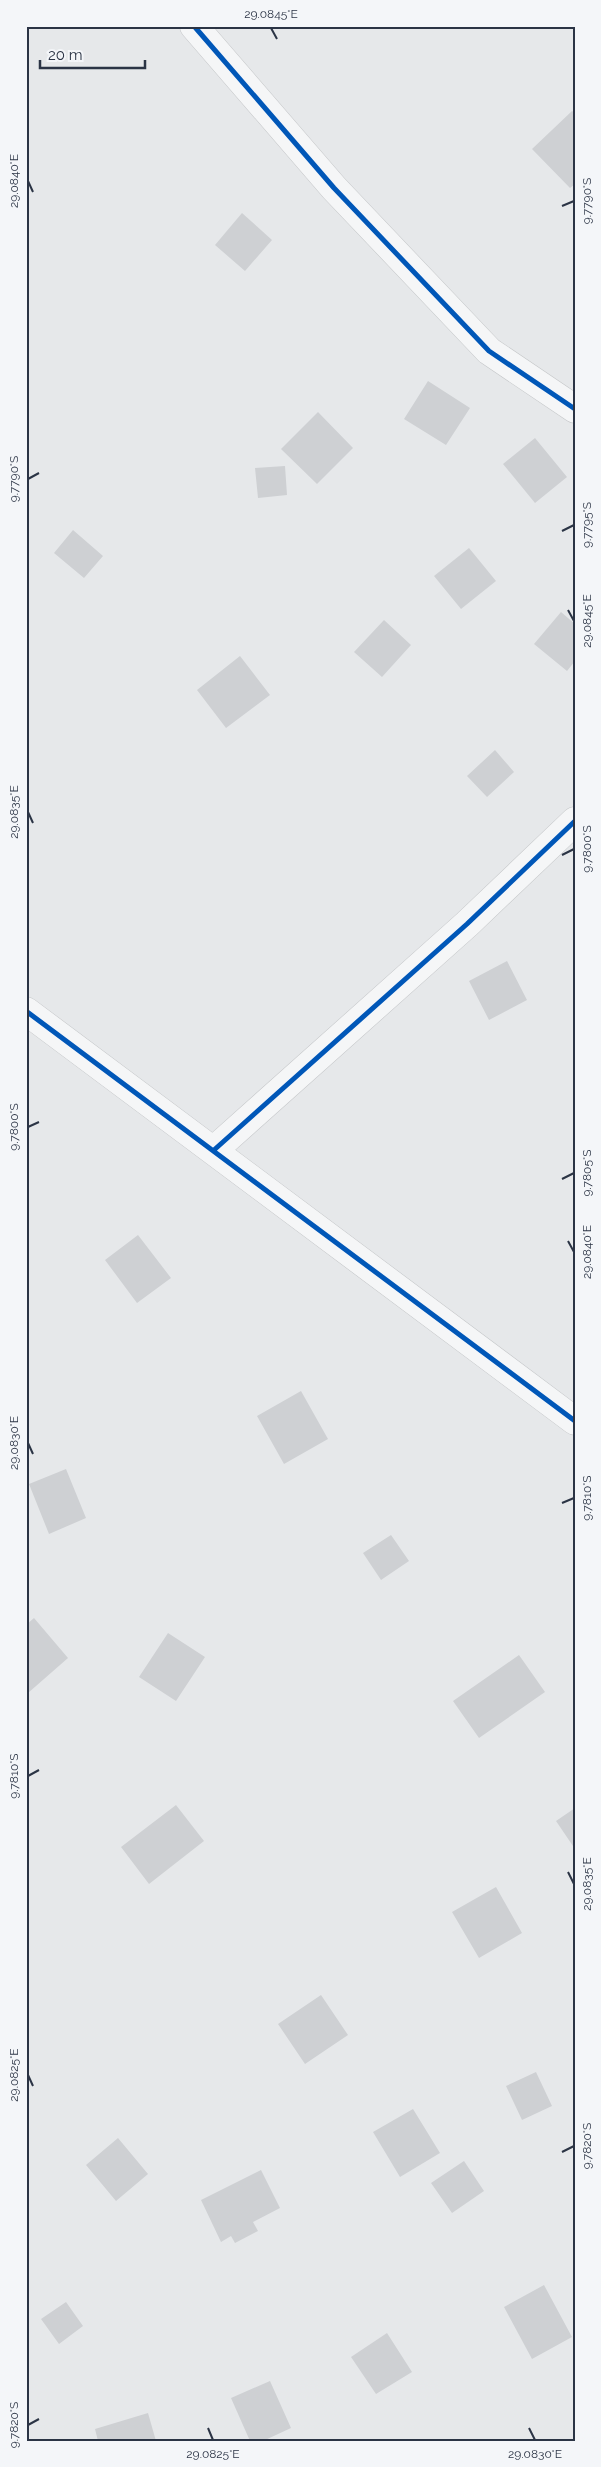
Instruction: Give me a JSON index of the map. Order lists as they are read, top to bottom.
{
  "scale_bar": "20 m",
  "coordinates": [
    "29.0845°E",
    "29.0840°E",
    "9.7790°S",
    "9.7795°S",
    "29.0835°E",
    "9.7800°S",
    "9.7805°S",
    "29.0830°E",
    "9.7810°S",
    "29.0825°E",
    "9.7820°S"
  ]
}
